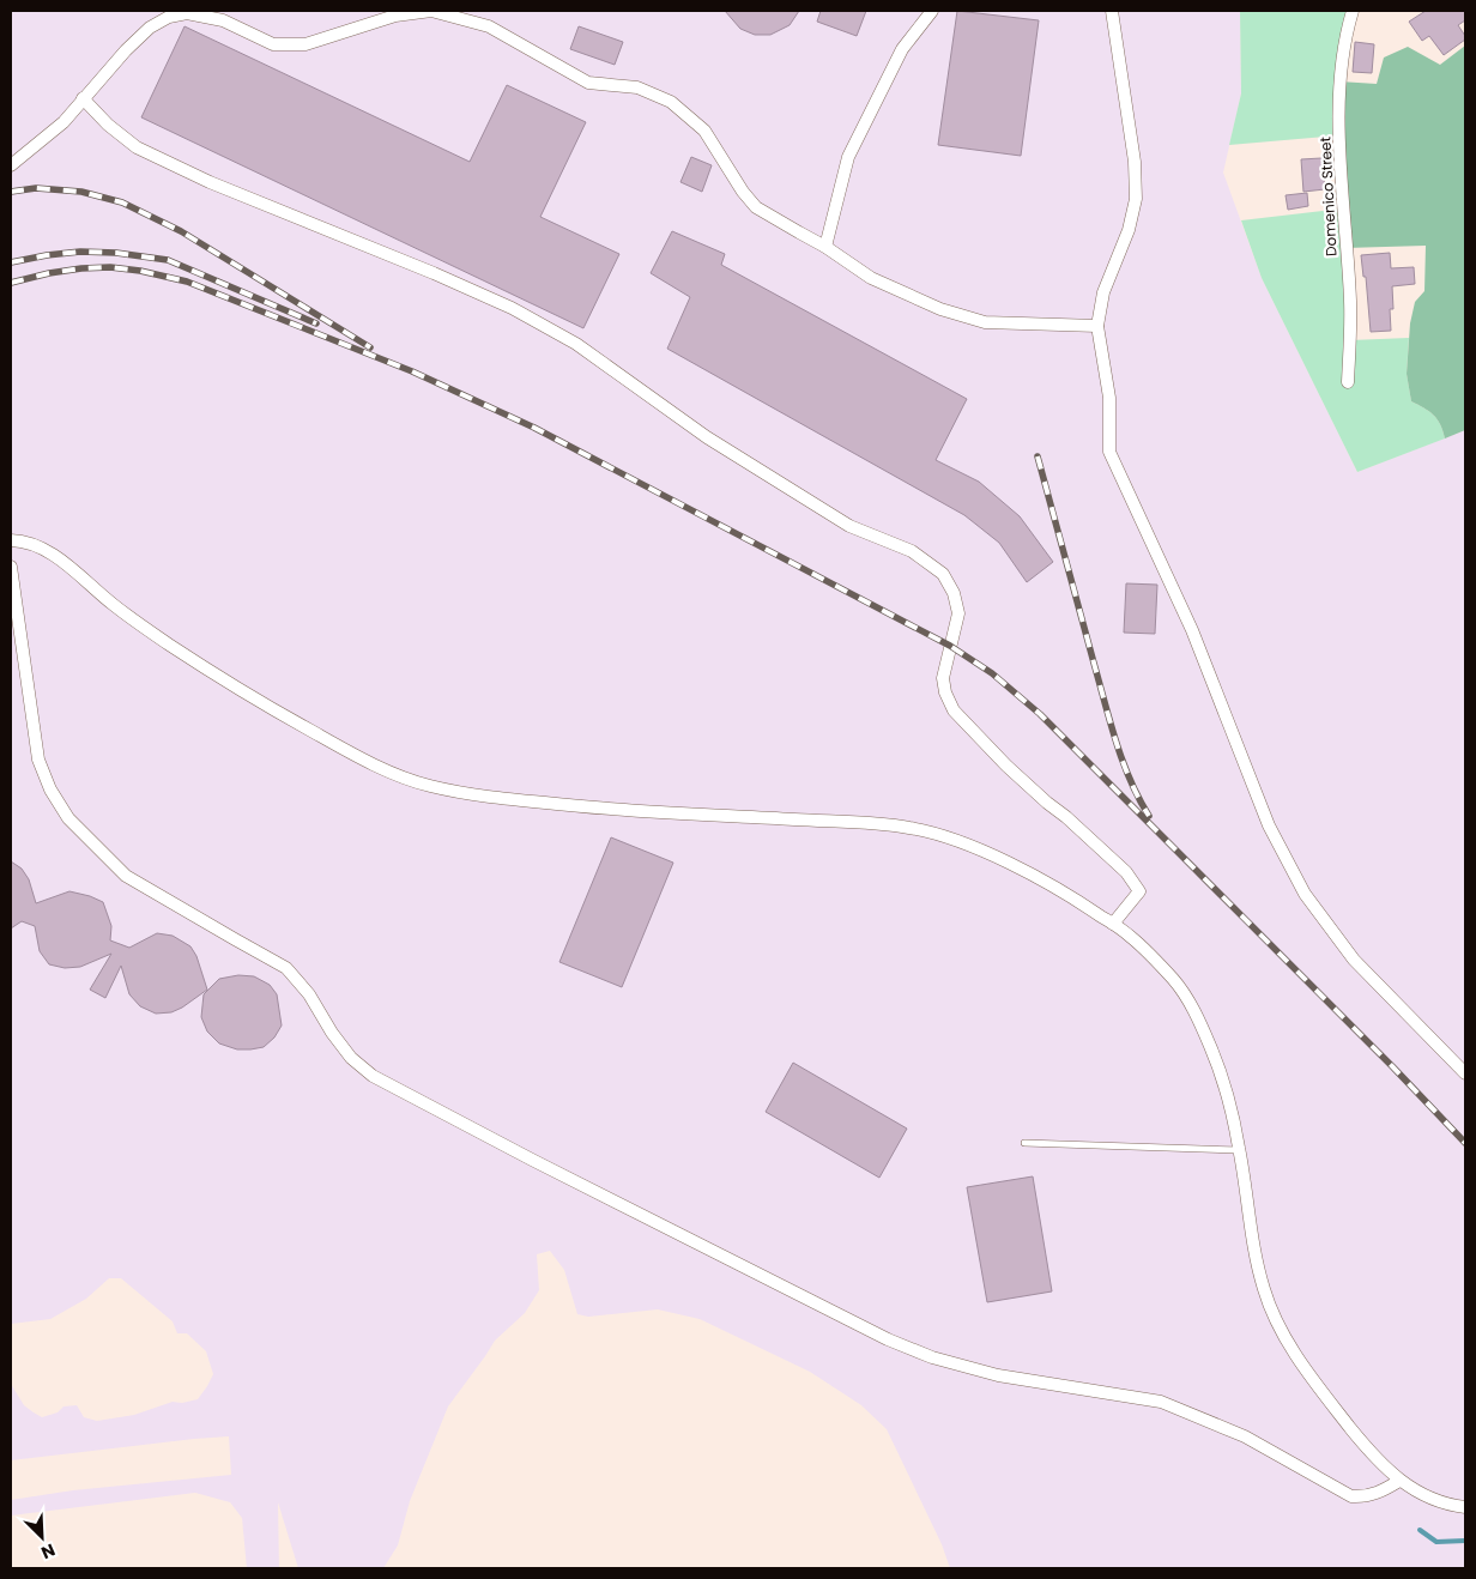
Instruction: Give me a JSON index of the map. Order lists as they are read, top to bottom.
{
  "streets": {
    "street": ["Domenico Street"]
  },
  "north": "bottom right"
}
